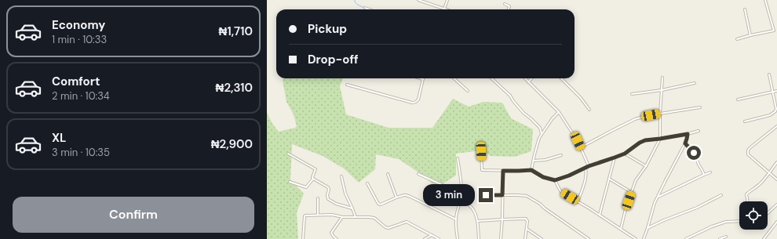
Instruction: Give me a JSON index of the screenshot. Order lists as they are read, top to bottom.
{
  "page": {
    "list": [
      {
        "name": "Economy",
        "note": "1 min · 10:33",
        "value": "₦1,710"
      },
      {
        "name": "Comfort",
        "note": "2 min · 10:34",
        "value": "₦2,310"
      },
      {
        "name": "XL",
        "note": "3 min · 10:35",
        "value": "₦2,900"
      }
    ],
    "banner": ["Pickup", "Drop-off"],
    "bubble": "3 min",
    "buttons": "Confirm"
  }
}
